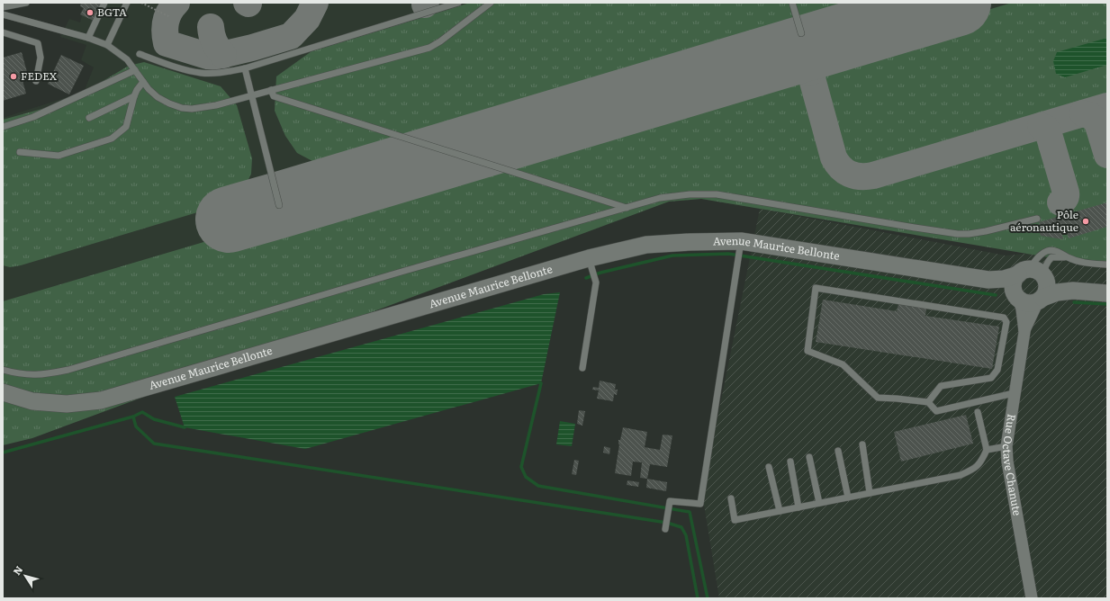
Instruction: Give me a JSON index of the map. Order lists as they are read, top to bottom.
{
  "streets": {
    "street": ["Avenue Maurice Bellonte", "Rue Octave Chanute"]
  },
  "crossings": [
    ["Avenue Maurice Bellonte", "Rue Octave Chanute"]
  ],
  "places": ["BGTA", "FEDEX", "Pôle aéronautique"],
  "north": "top left"
}
